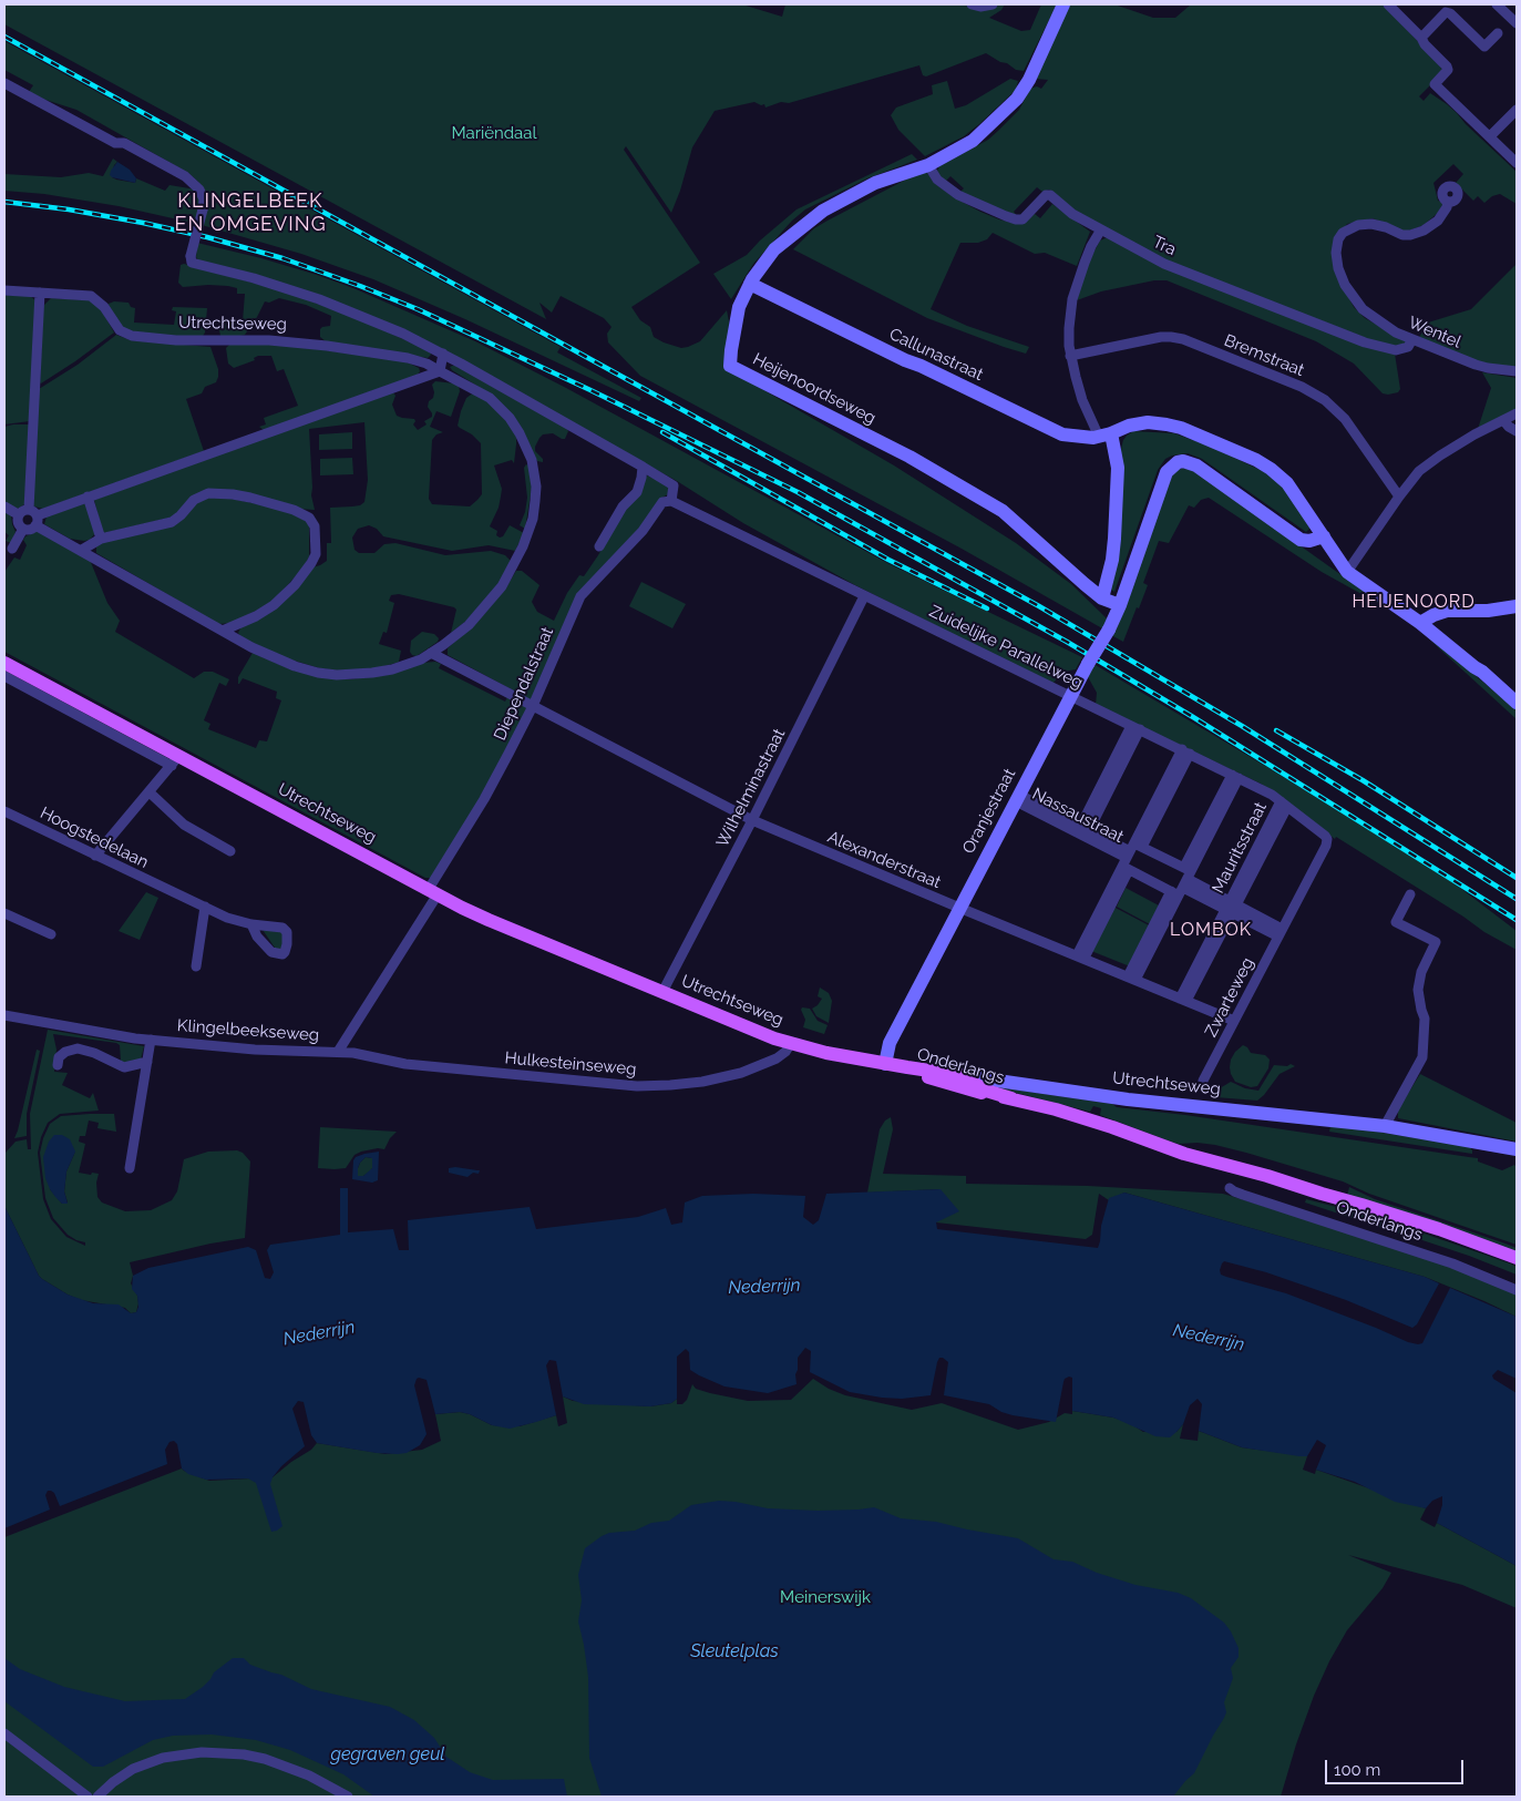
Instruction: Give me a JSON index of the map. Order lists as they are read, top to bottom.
{
  "streets": {
    "main road": ["Utrechtseweg", "Onderlangs"],
    "street": [
      "Tra",
      "Wentel",
      "Callunastraat",
      "Bremstraat",
      "Heijenoordseweg",
      "Zuidelijke Parallelweg",
      "Diependalstraat",
      "Wilhelminastraat",
      "Oranjestraat",
      "Nassaustraat",
      "Hoogstedelaan",
      "Mauritsstraat",
      "Alexanderstraat",
      "Zwarteweg",
      "Klingelbeekseweg",
      "Hulkesteinseweg"
    ]
  },
  "crossings": [
    ["Tra", "Wentel"],
    ["Tra", "Heijenoordseweg"],
    ["Utrechtseweg", "Diependalstraat"],
    ["Utrechtseweg", "Wilhelminastraat"],
    ["Utrechtseweg", "Oranjestraat"],
    ["Utrechtseweg", "Alexanderstraat"],
    ["Utrechtseweg", "Klingelbeekseweg"],
    ["Utrechtseweg", "Hulkesteinseweg"],
    ["Utrechtseweg", "Onderlangs"],
    ["Callunastraat", "Heijenoordseweg"],
    ["Heijenoordseweg", "Oranjestraat"],
    ["Zuidelijke Parallelweg", "Diependalstraat"],
    ["Zuidelijke Parallelweg", "Wilhelminastraat"],
    ["Zuidelijke Parallelweg", "Oranjestraat"],
    ["Zuidelijke Parallelweg", "Mauritsstraat"],
    ["Zuidelijke Parallelweg", "Zwarteweg"],
    ["Diependalstraat", "Alexanderstraat"],
    ["Diependalstraat", "Klingelbeekseweg"],
    ["Wilhelminastraat", "Alexanderstraat"],
    ["Oranjestraat", "Nassaustraat"],
    ["Oranjestraat", "Alexanderstraat"],
    ["Oranjestraat", "Onderlangs"],
    ["Nassaustraat", "Mauritsstraat"],
    ["Nassaustraat", "Zwarteweg"],
    ["Mauritsstraat", "Alexanderstraat"],
    ["Alexanderstraat", "Zwarteweg"],
    ["Klingelbeekseweg", "Hulkesteinseweg"]
  ],
  "districts": ["KLINGELBEEK EN OMGEVING", "HEIJENOORD", "LOMBOK"],
  "water": ["Nederrijn", "Sleutelplas", "gegraven geul"],
  "parks": ["Mariëndaal", "Meinerswijk"],
  "scale_bar": "100 m"
}
